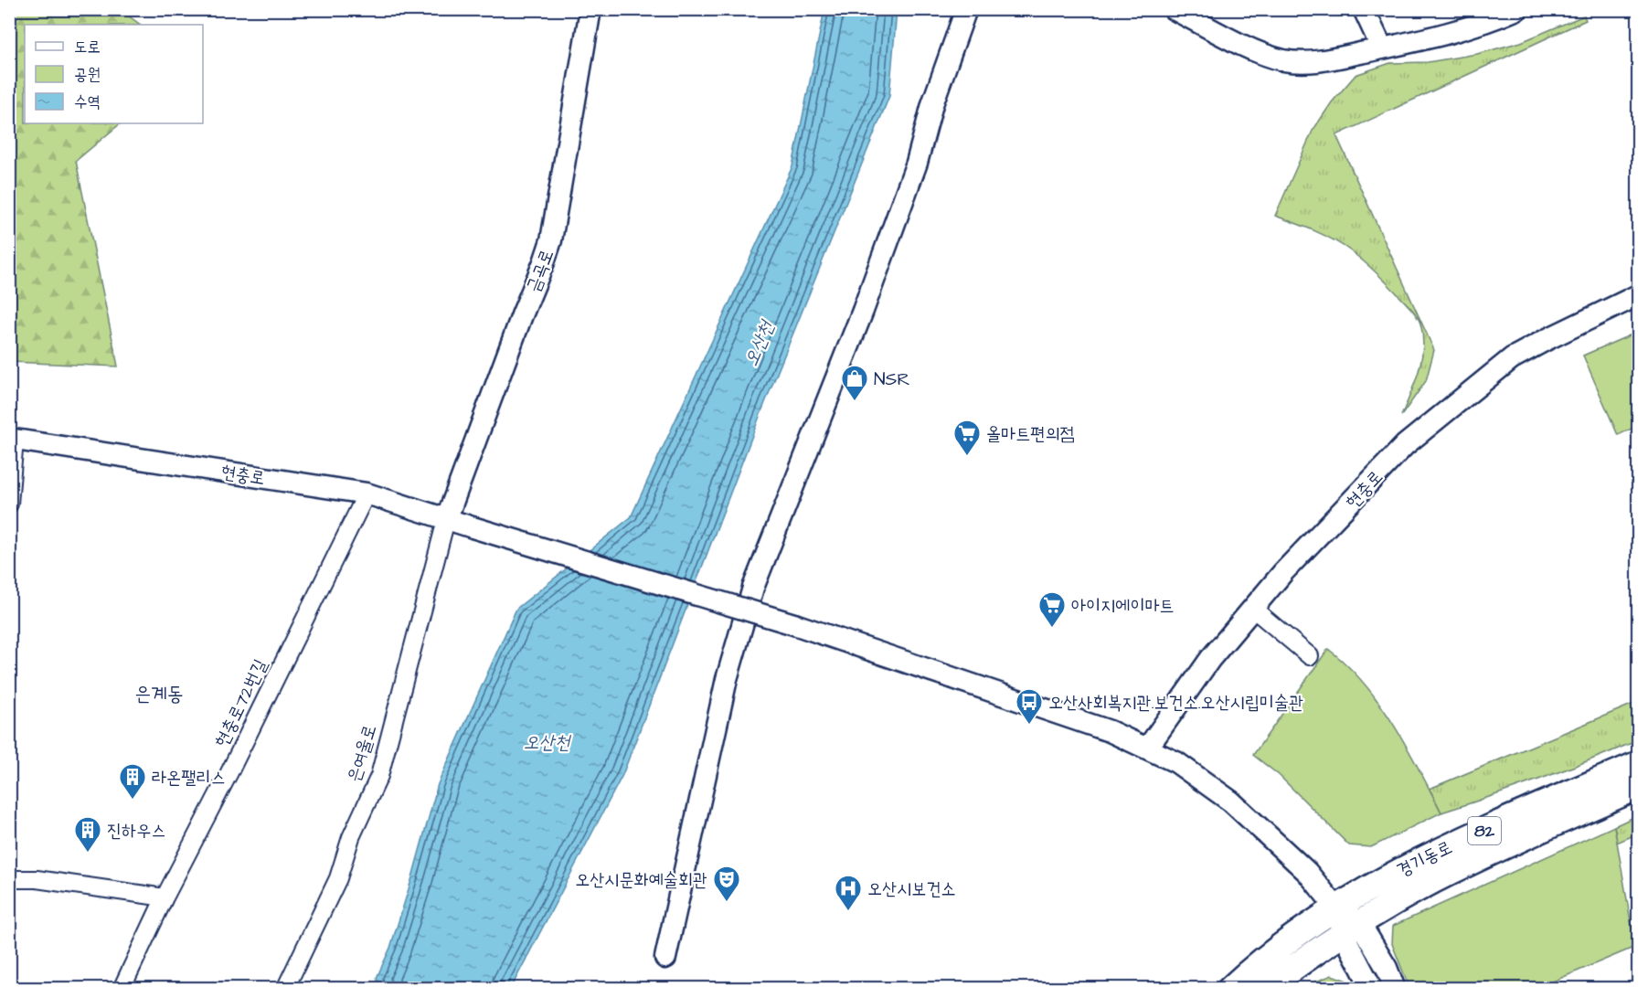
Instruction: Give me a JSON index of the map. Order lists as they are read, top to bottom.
{
  "streets": {
    "main road": ["82", "경기동로"],
    "street": [
      "금곡로",
      "현충로",
      "현충로72번길",
      "은여울로"
    ]
  },
  "crossings": [
    ["금곡로", "현충로"],
    ["금곡로", "은여울로"],
    ["현충로", "현충로72번길"],
    ["현충로", "은여울로"],
    ["현충로", "경기동로"]
  ],
  "districts": ["은계동"],
  "water": ["오산천"],
  "places": {
    "shop": ["NSR"],
    "supermarket": ["올마트편의점", "아이지에이마트"],
    "bus stop": ["오산사회복지관.보건소.오산시립미술관"],
    "building": ["라온팰리스", "진하우스"],
    "theatre": ["오산시문화예술회관"],
    "hospital": ["오산시보건소"]
  },
  "legend": ["도로", "공원", "수역"]
}
